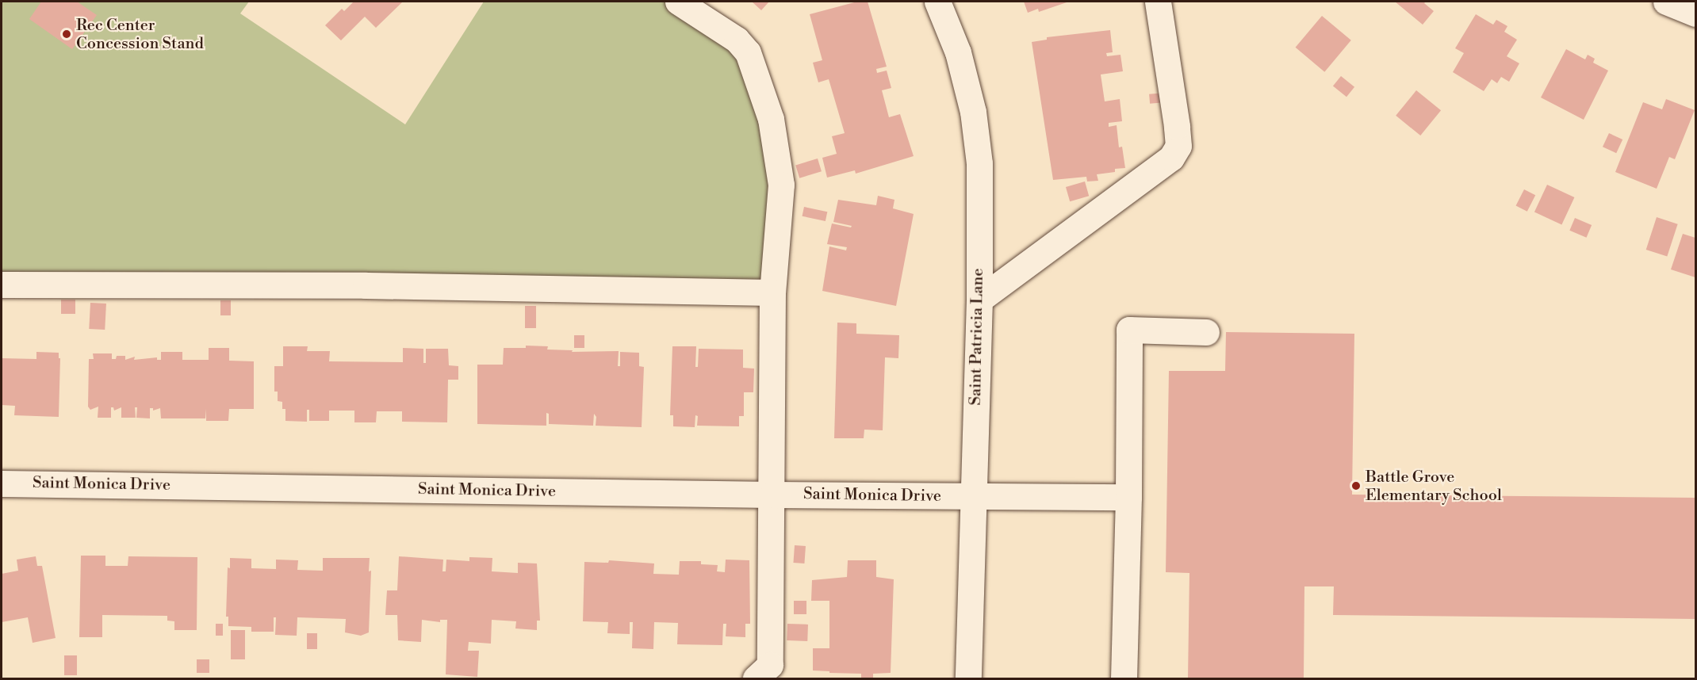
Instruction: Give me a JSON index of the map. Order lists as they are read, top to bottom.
{
  "streets": {
    "street": ["Saint Patricia Lane", "Saint Monica Drive"]
  },
  "crossings": [
    ["Saint Patricia Lane", "Saint Monica Drive"]
  ],
  "places": ["Rec Center Concession Stand", "Battle Grove Elementary School"]
}
